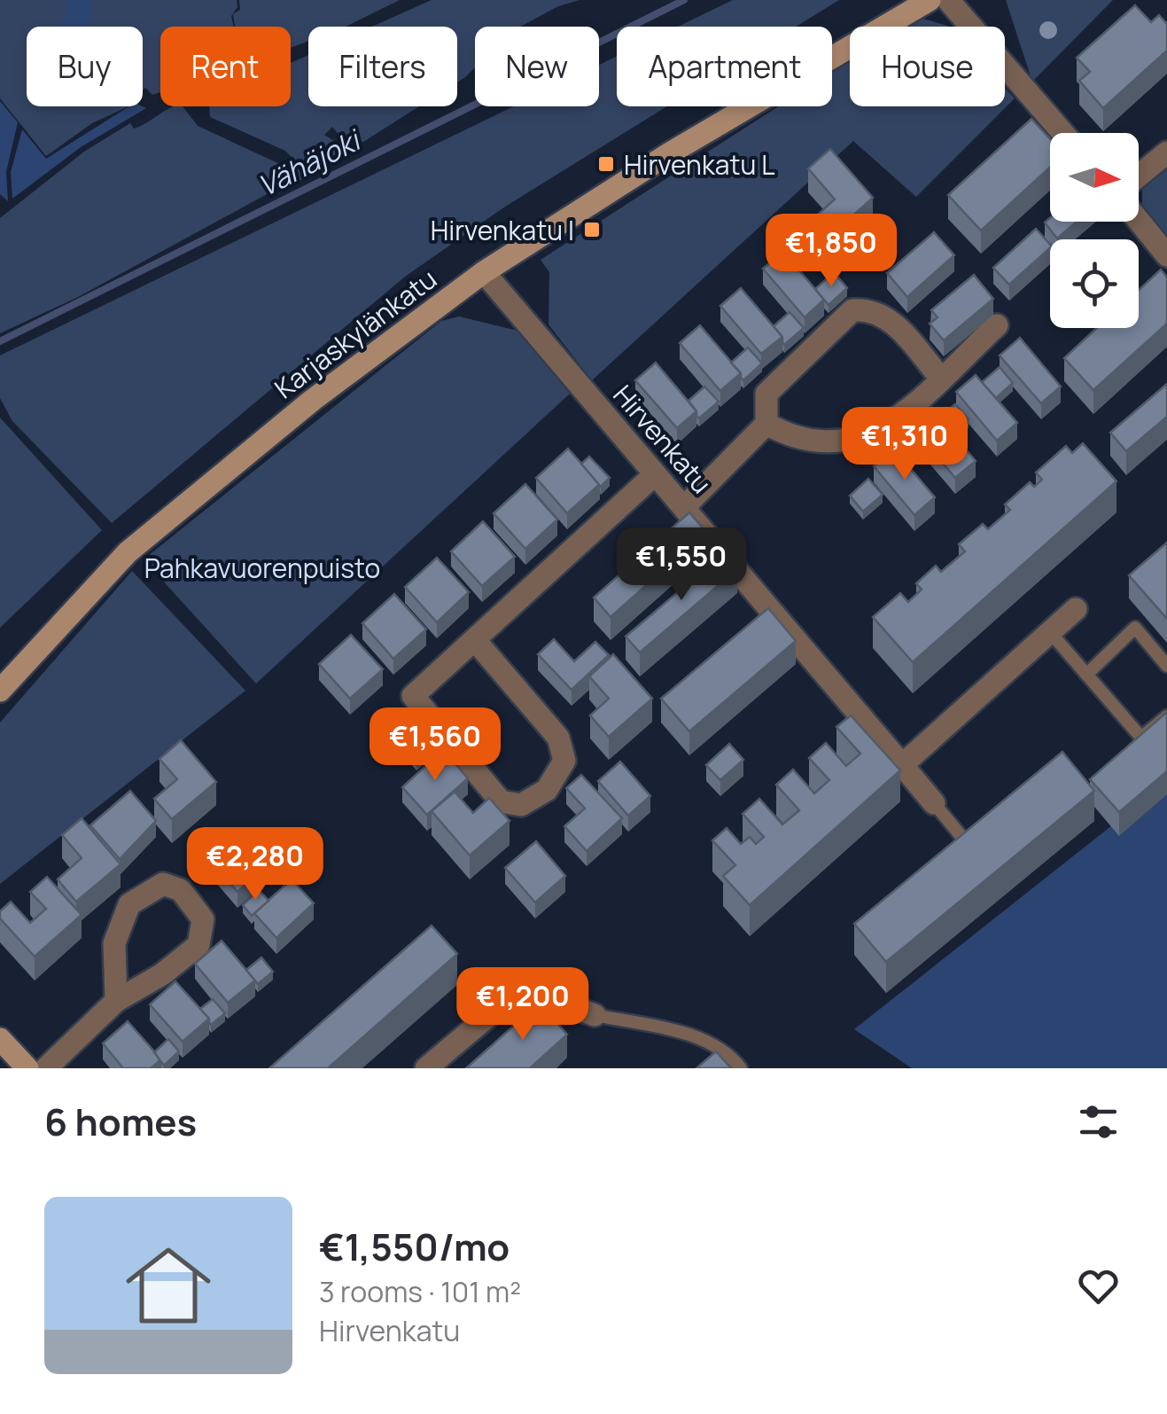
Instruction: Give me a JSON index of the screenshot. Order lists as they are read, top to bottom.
{
  "streets": {
    "street": ["Karjaskylänkatu", "Hirvenkatu"]
  },
  "crossings": [
    ["Karjaskylänkatu", "Hirvenkatu"]
  ],
  "water": ["Vähäjoki"],
  "parks": ["Pahkavuorenpuisto"],
  "places": {
    "transit": ["Hirvenkatu L", "Hirvenkatu I"]
  },
  "north": "right",
  "page": {
    "chip": [
      "Buy",
      "Rent",
      "Filters",
      "New",
      "Apartment",
      "House"
    ],
    "price": [
      "€1,850",
      "€1,310",
      "€1,550",
      "€1,560",
      "€2,280",
      "€1,200"
    ],
    "heading": "6 homes",
    "list": [
      {
        "name": "€1,550/mo",
        "note": "3 rooms · 101 m² · Hirvenkatu"
      }
    ]
  }
}
